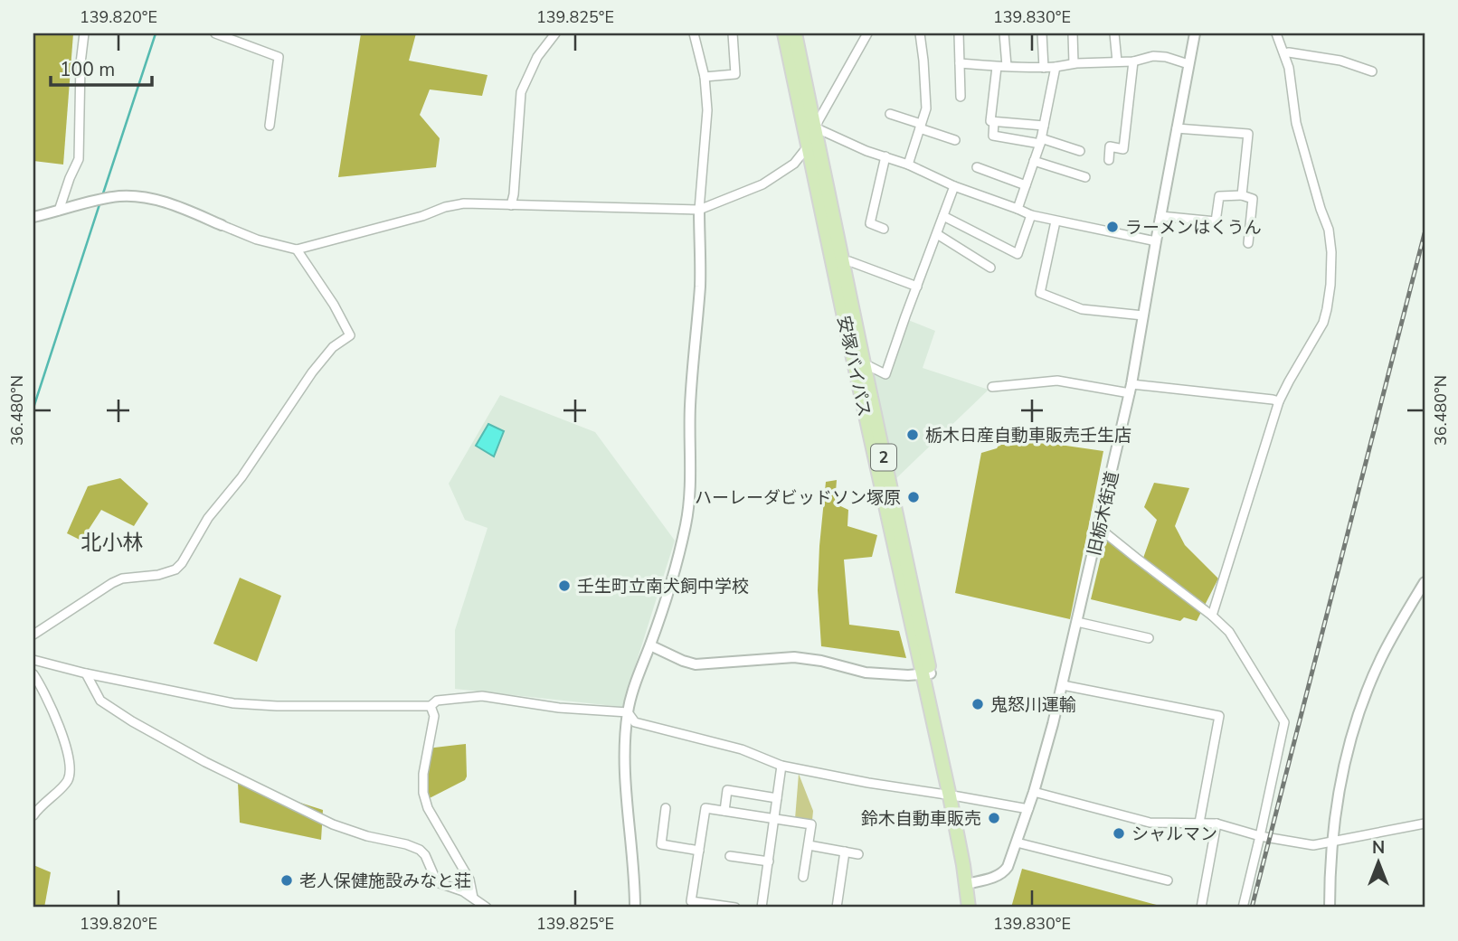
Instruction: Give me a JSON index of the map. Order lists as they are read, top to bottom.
{
  "streets": {
    "main road": ["安塚バイパス", "2"],
    "street": ["旧栃木街道"]
  },
  "crossings": [
    ["安塚バイパス", "2"],
    ["安塚バイパス", "旧栃木街道"],
    ["2", "旧栃木街道"]
  ],
  "districts": ["北小林"],
  "places": [
    "ラーメンはくうん",
    "栃木日産自動車販売壬生店",
    "ハーレーダビッドソン塚原",
    "壬生町立南犬飼中学校",
    "鬼怒川運輸",
    "鈴木自動車販売",
    "シャルマン",
    "老人保健施設みなと荘"
  ],
  "scale_bar": "100 m",
  "north": "top",
  "coordinates": [
    "139.820°E",
    "139.825°E",
    "139.830°E",
    "36.480°N"
  ]
}
